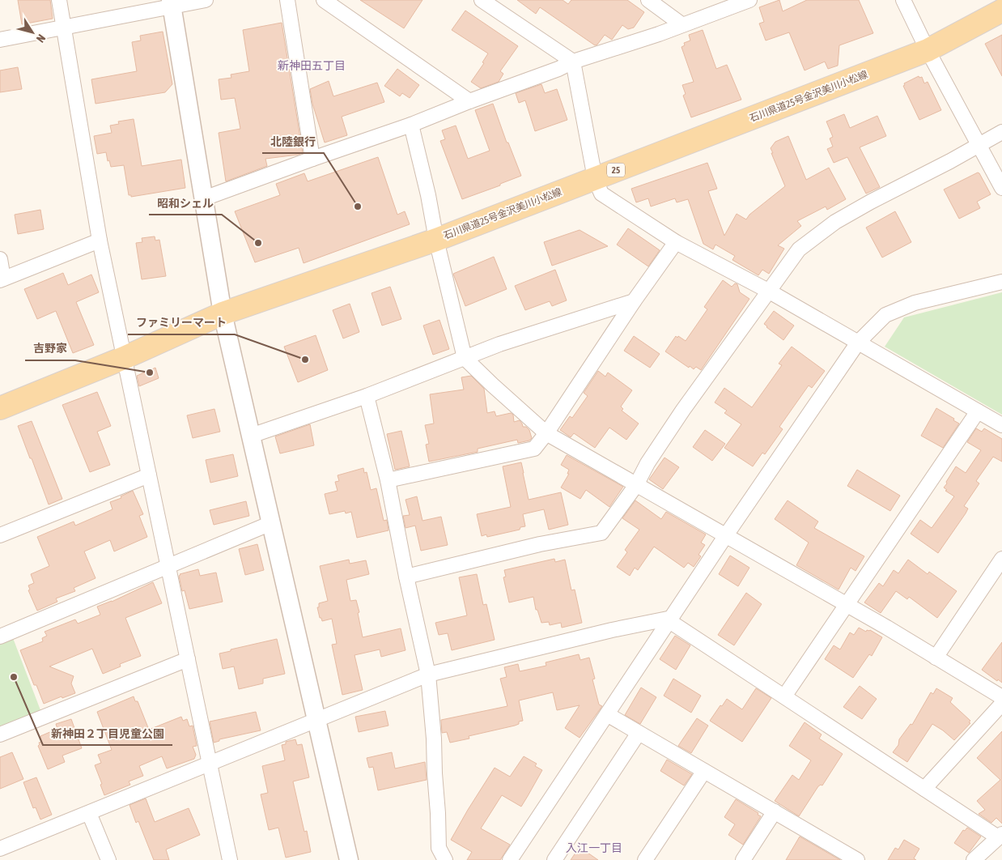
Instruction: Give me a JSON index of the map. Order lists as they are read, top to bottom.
{
  "streets": {
    "main road": ["石川県道25号金沢美川小松線", "25"]
  },
  "districts": ["新神田五丁目", "入江一丁目"],
  "places": [
    "北陸銀行",
    "昭和シェル",
    "ファミリーマート",
    "吉野家",
    "新神田２丁目児童公園"
  ],
  "north": "bottom right"
}
